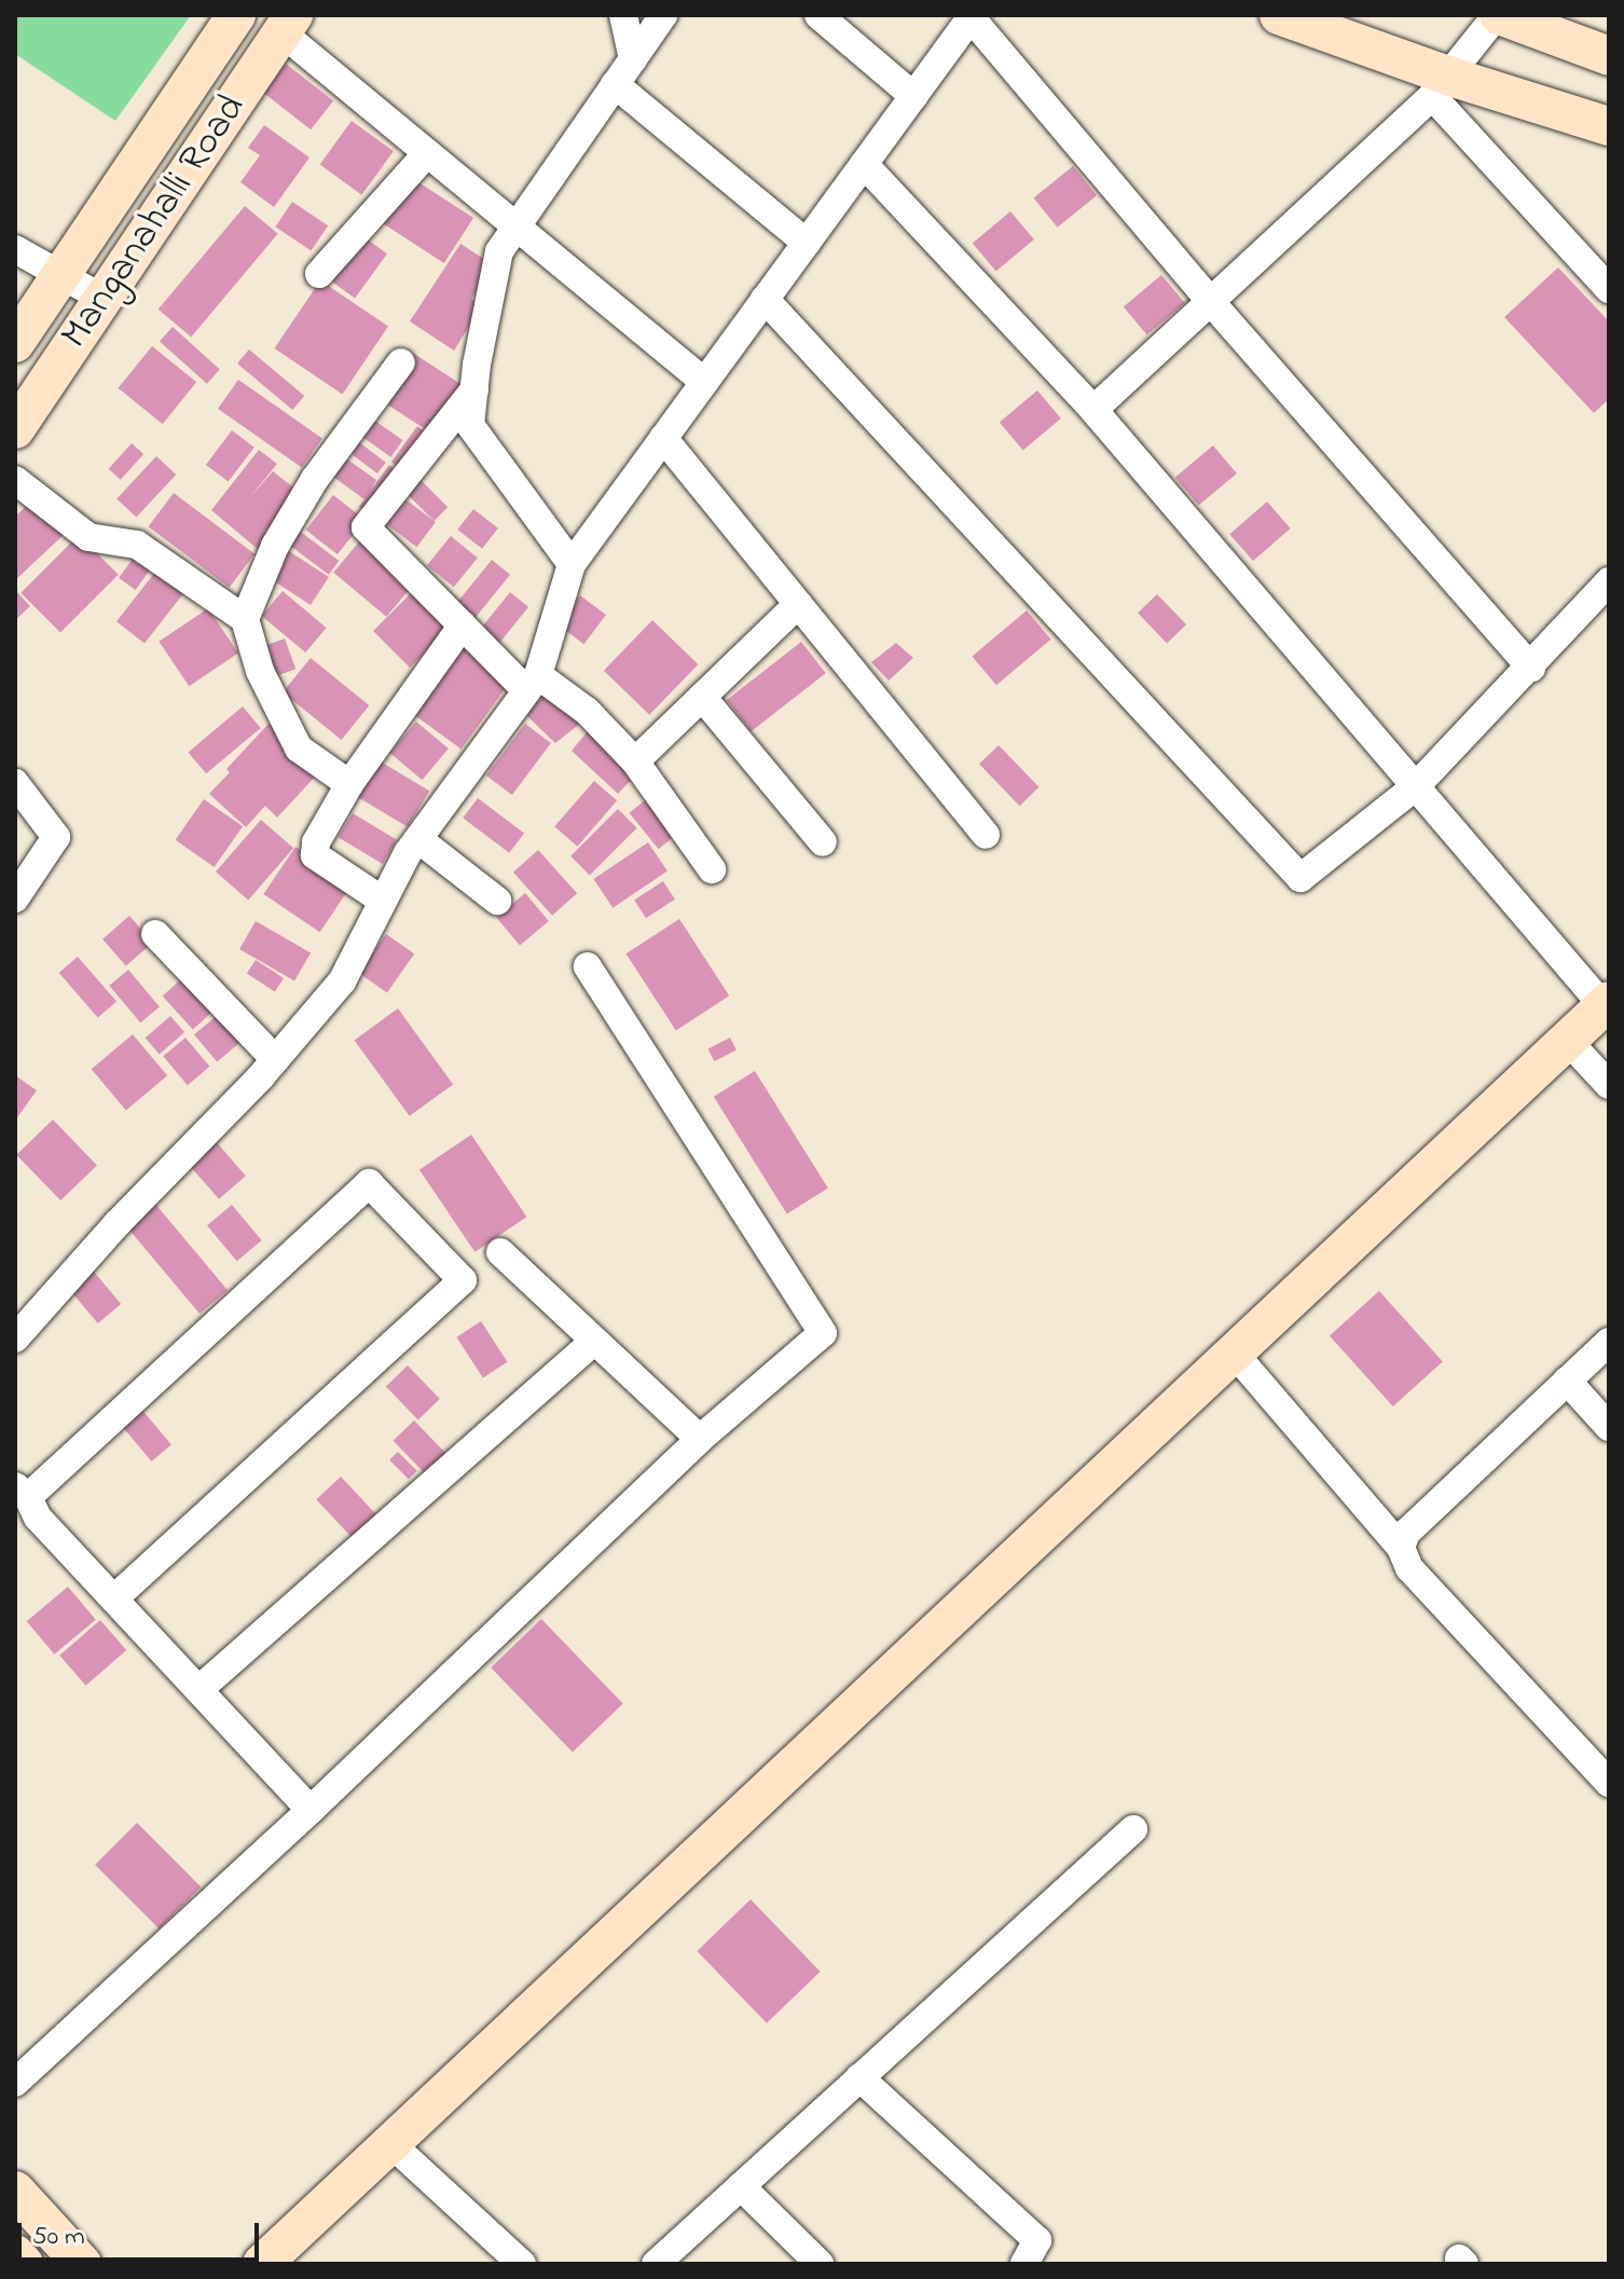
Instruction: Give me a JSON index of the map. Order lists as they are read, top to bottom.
{
  "streets": {
    "street": ["Manganahalli Road"]
  },
  "scale_bar": "50 m"
}
